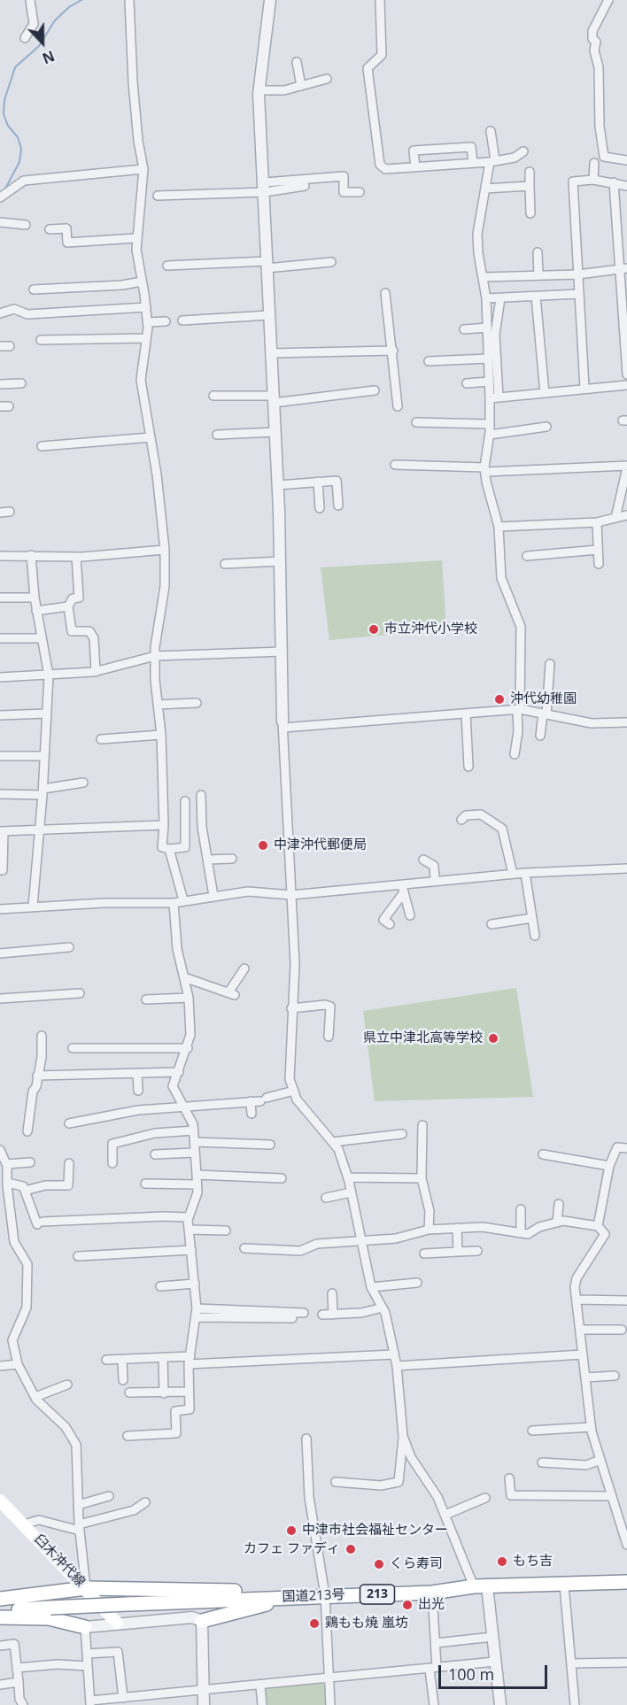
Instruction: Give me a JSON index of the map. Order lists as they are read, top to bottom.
{
  "streets": {
    "highway": ["213", "国道213号"],
    "main road": ["臼木沖代線"]
  },
  "places": [
    "市立沖代小学校",
    "沖代幼稚園",
    "中津沖代郵便局",
    "県立中津北高等学校",
    "中津市社会福祉センター",
    "カフェ ファディ",
    "もち吉",
    "くら寿司",
    "出光",
    "鶏もも焼 嵐坊"
  ],
  "scale_bar": "100 m",
  "north": "bottom"
}
